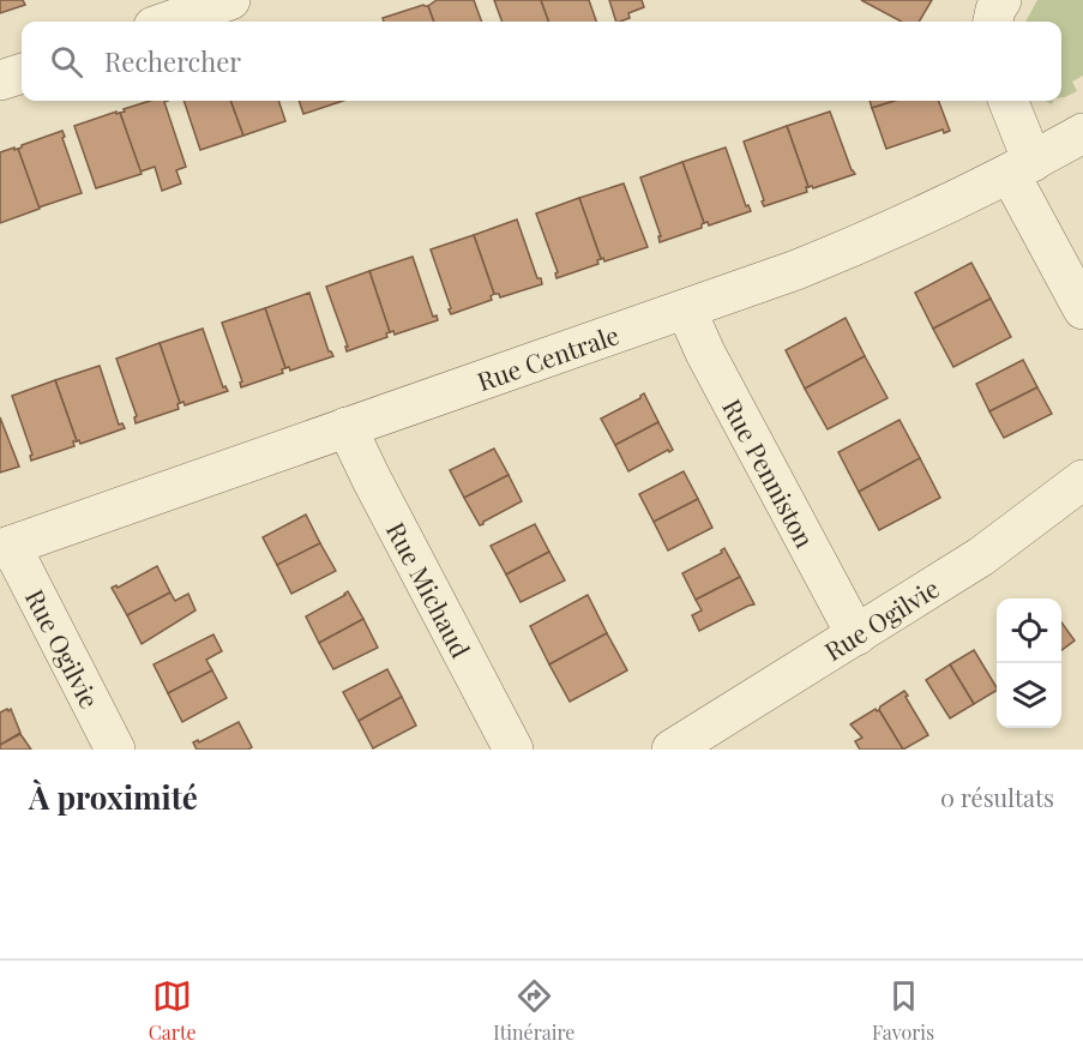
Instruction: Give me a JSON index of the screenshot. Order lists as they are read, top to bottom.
{
  "streets": {
    "street": [
      "Rue Centrale",
      "Rue Penniston",
      "Rue Michaud",
      "Rue Ogilvie"
    ]
  },
  "crossings": [
    ["Rue Centrale", "Rue Penniston"],
    ["Rue Centrale", "Rue Michaud"],
    ["Rue Centrale", "Rue Ogilvie"],
    ["Rue Penniston", "Rue Ogilvie"]
  ],
  "page": {
    "search": "Rechercher",
    "heading": ["À proximité", "0 résultats"],
    "nav": ["Carte", "Itinéraire", "Favoris"]
  }
}
